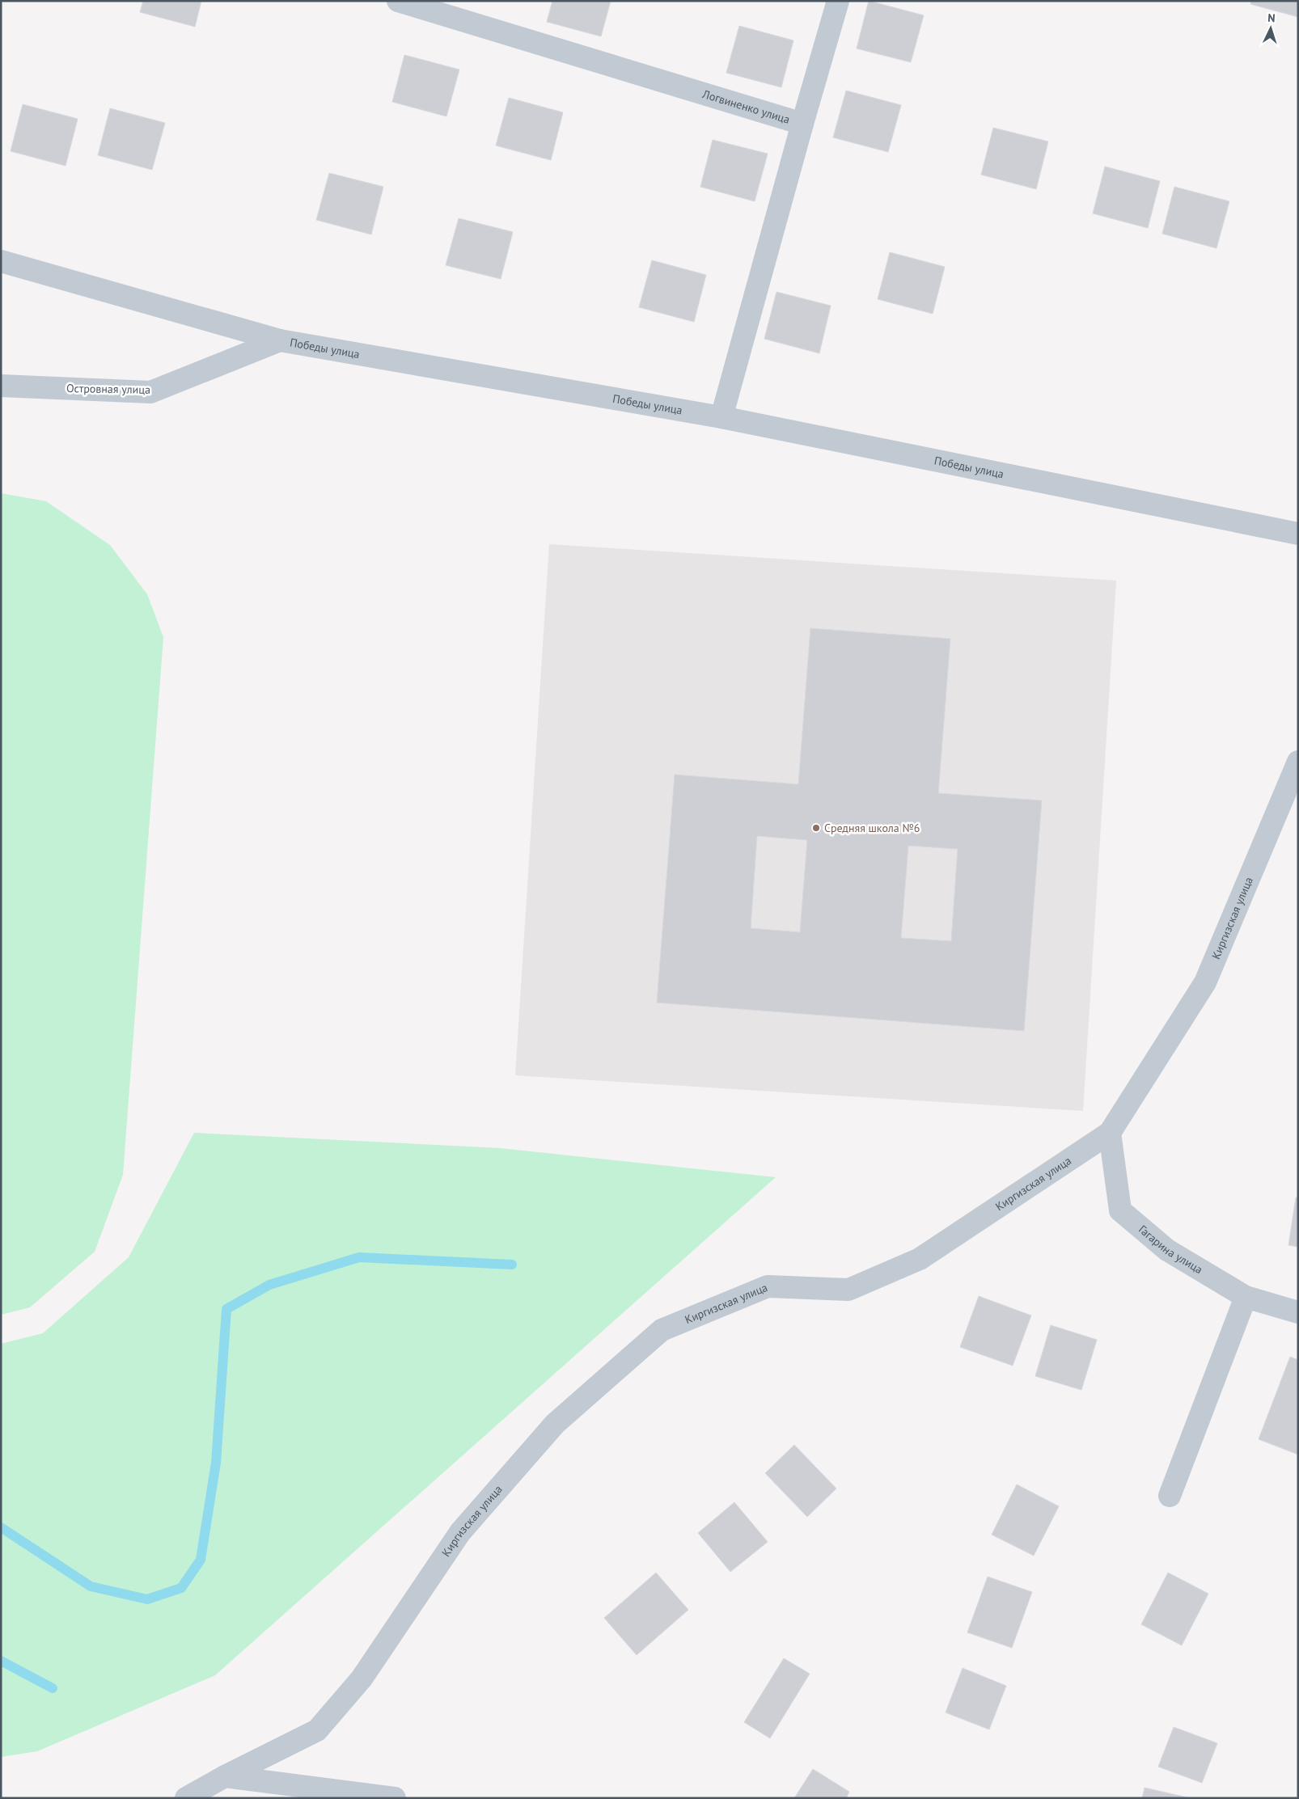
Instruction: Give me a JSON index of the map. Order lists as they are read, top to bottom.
{
  "streets": {
    "street": [
      "Логвиненко улица",
      "Победы улица",
      "Островная улица",
      "Киргизская улица",
      "Гагарина улица"
    ]
  },
  "crossings": [
    ["Логвиненко улица", "Победы улица"],
    ["Победы улица", "Островная улица"],
    ["Киргизская улица", "Гагарина улица"]
  ],
  "places": ["Средняя школа №6"],
  "north": "top"
}
